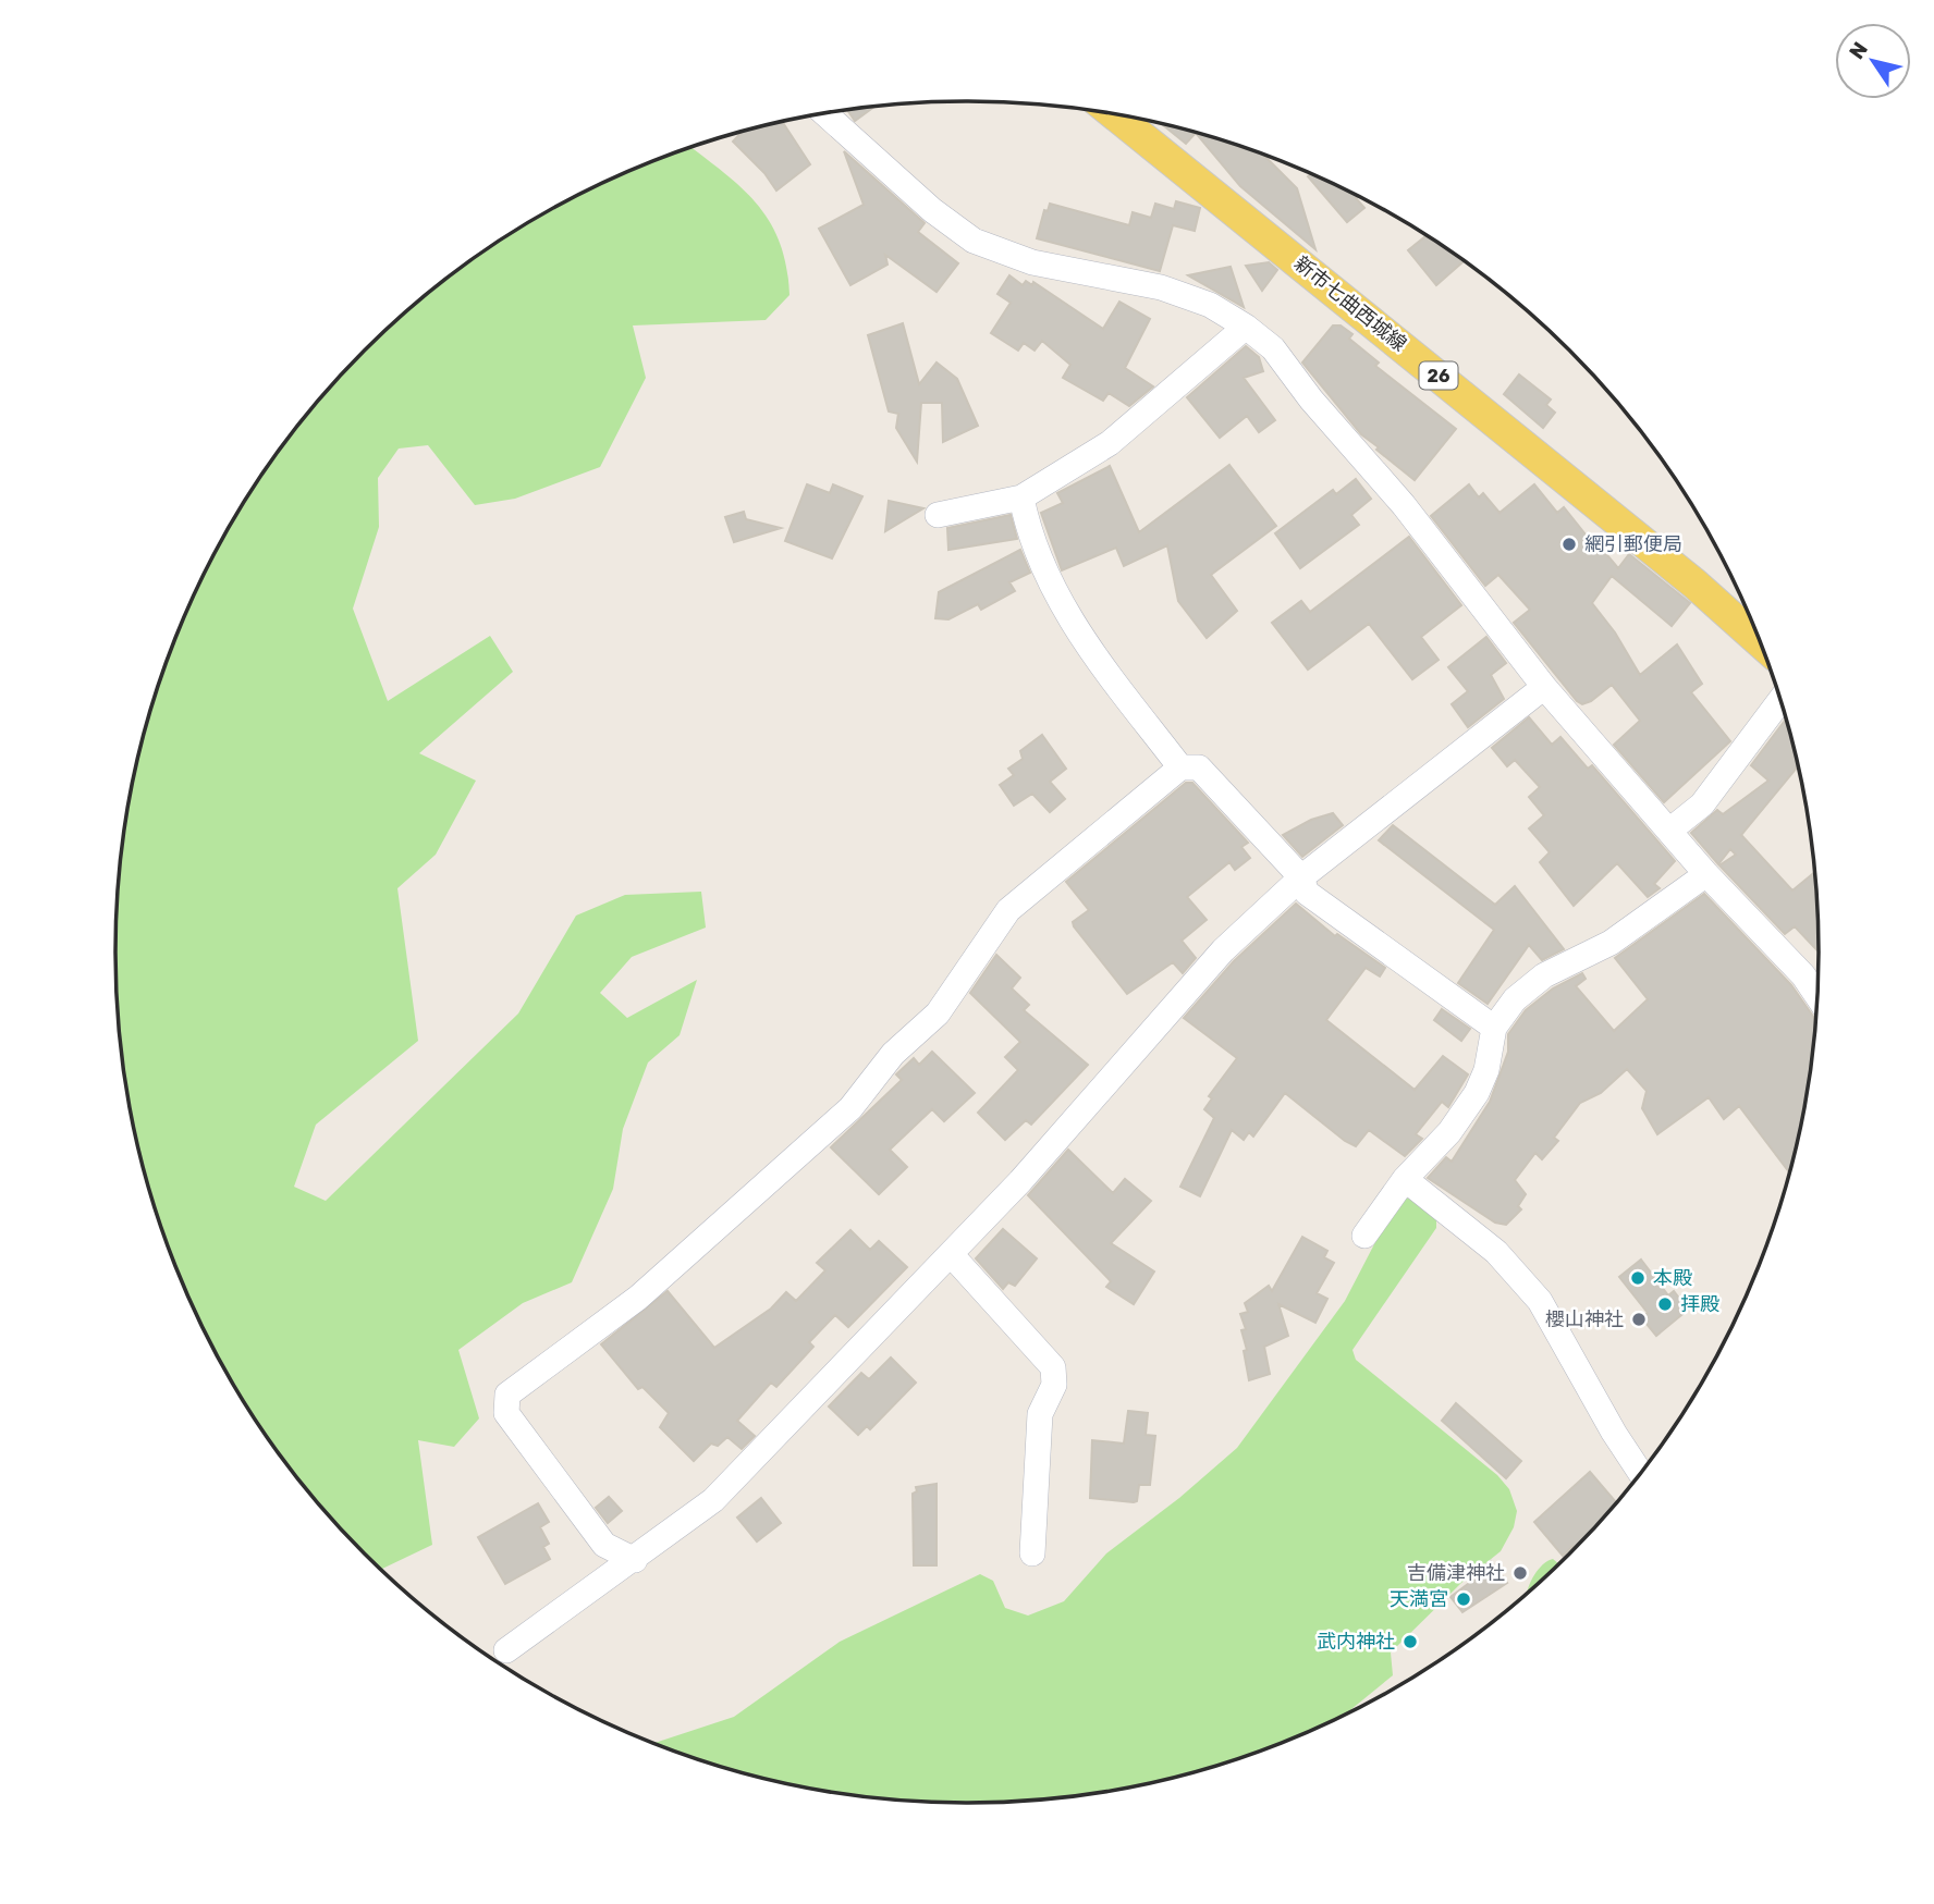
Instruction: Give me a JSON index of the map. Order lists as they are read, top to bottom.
{
  "streets": {
    "main road": ["新市七曲西城線", "26"]
  },
  "places": [
    "網引郵便局",
    "本殿",
    "拝殿",
    "櫻山神社",
    "吉備津神社",
    "天満宮",
    "武内神社"
  ],
  "north": "top left"
}
